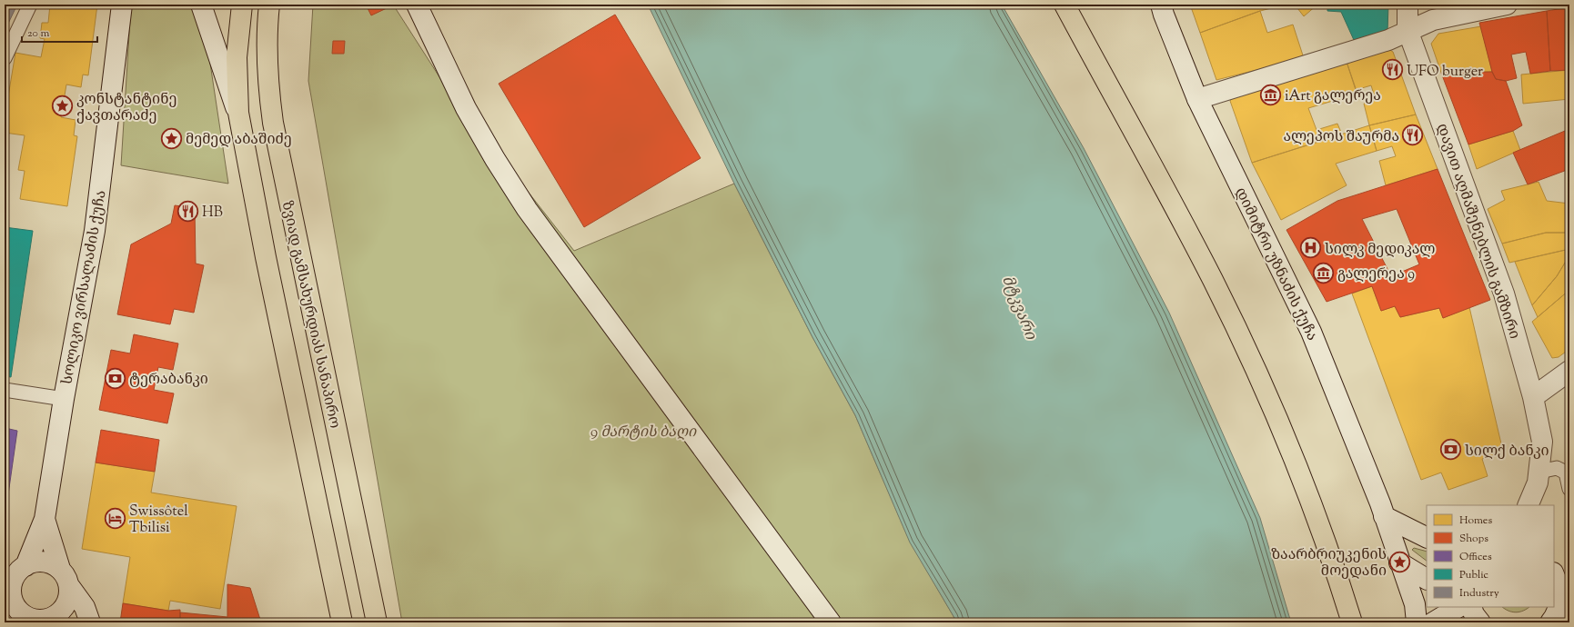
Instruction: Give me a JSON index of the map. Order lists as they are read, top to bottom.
{
  "streets": {
    "main road": ["ზვიად გამსახურდიას სანაპირო"],
    "street": ["დავით აღმაშენებლის გამზირი", "დიმიტრი უზნაძის ქუჩა", "სოლიკო ვირსალაძის ქუჩა"]
  },
  "water": ["მტკვარი"],
  "parks": ["9 მარტის ბაღი"],
  "places": {
    "restaurant": ["UFO burger", "ალეპოს შაურმა", "HB"],
    "museum": ["iArt გალერეა", "გალერეა 9"],
    "place": ["კონსტანტინე ქავთარაძე", "მემედ აბაშიძე", "ზაარბრიუკენის მოედანი"],
    "hospital": ["სილკ მედიკალ"],
    "bank": ["ტერაბანკი", "სილქ ბანკი"],
    "hotel": ["Swissôtel Tbilisi"]
  },
  "legend": [
    "Homes",
    "Shops",
    "Offices",
    "Public",
    "Industry"
  ],
  "scale_bar": "20 m"
}
